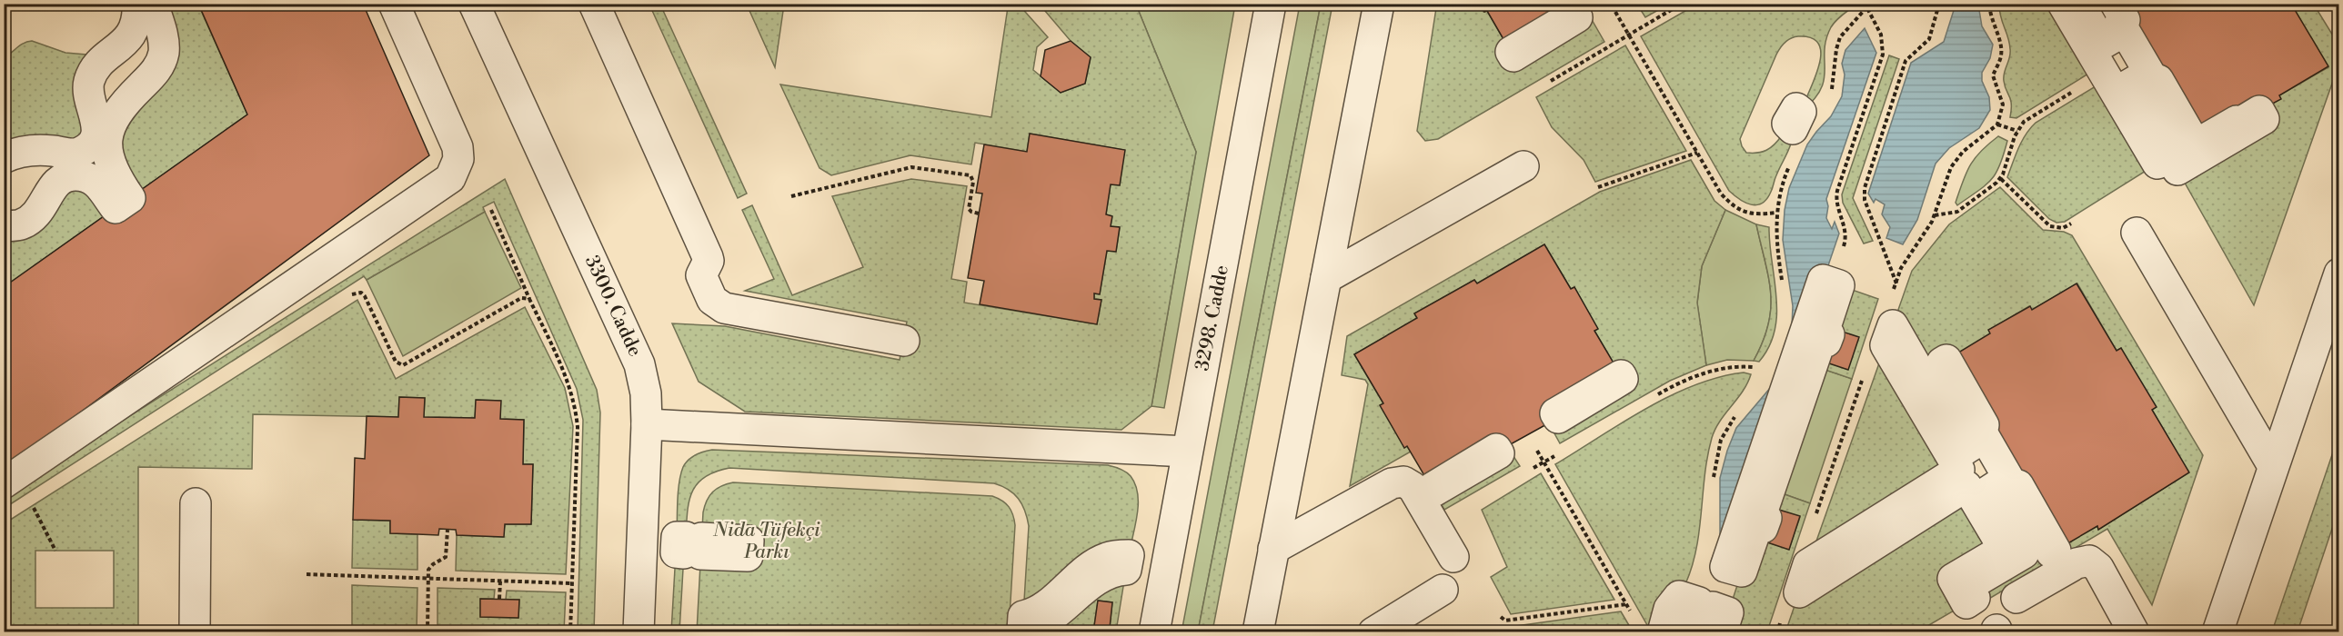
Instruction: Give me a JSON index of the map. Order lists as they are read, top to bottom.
{
  "streets": {
    "street": ["3300. Cadde", "3298. Cadde"]
  },
  "parks": ["Nida Tüfekçi Parkı"]
}
